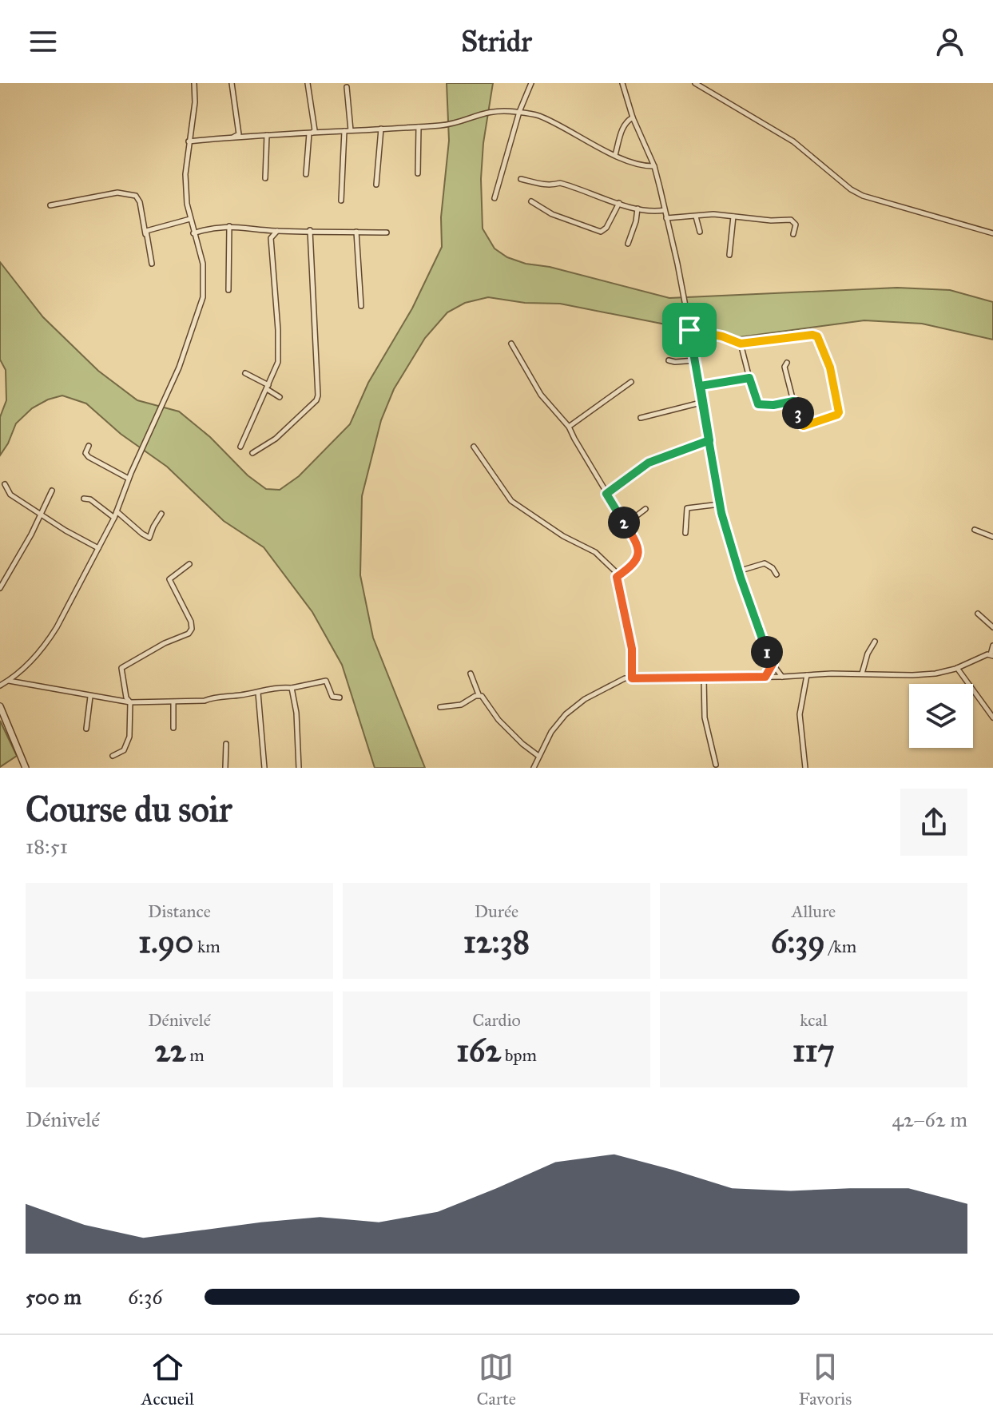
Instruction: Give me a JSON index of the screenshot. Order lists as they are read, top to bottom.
{
  "page": {
    "header": "Stridr",
    "pins": ["3", "2", "1"],
    "heading": ["Course du soir", "18:51"],
    "stats": [
      ["Distance", "1.90 km"],
      ["Durée", "12:38"],
      ["Allure", "6:39 /km"],
      ["Dénivelé", "22 m"],
      ["Cardio", "162 bpm"],
      ["kcal", "117"]
    ],
    "chart": ["Dénivelé", "42–62 m"],
    "list": [
      {
        "name": "500 m",
        "note": "6:36"
      }
    ],
    "tabs": ["Accueil", "Carte", "Favoris"]
  }
}
